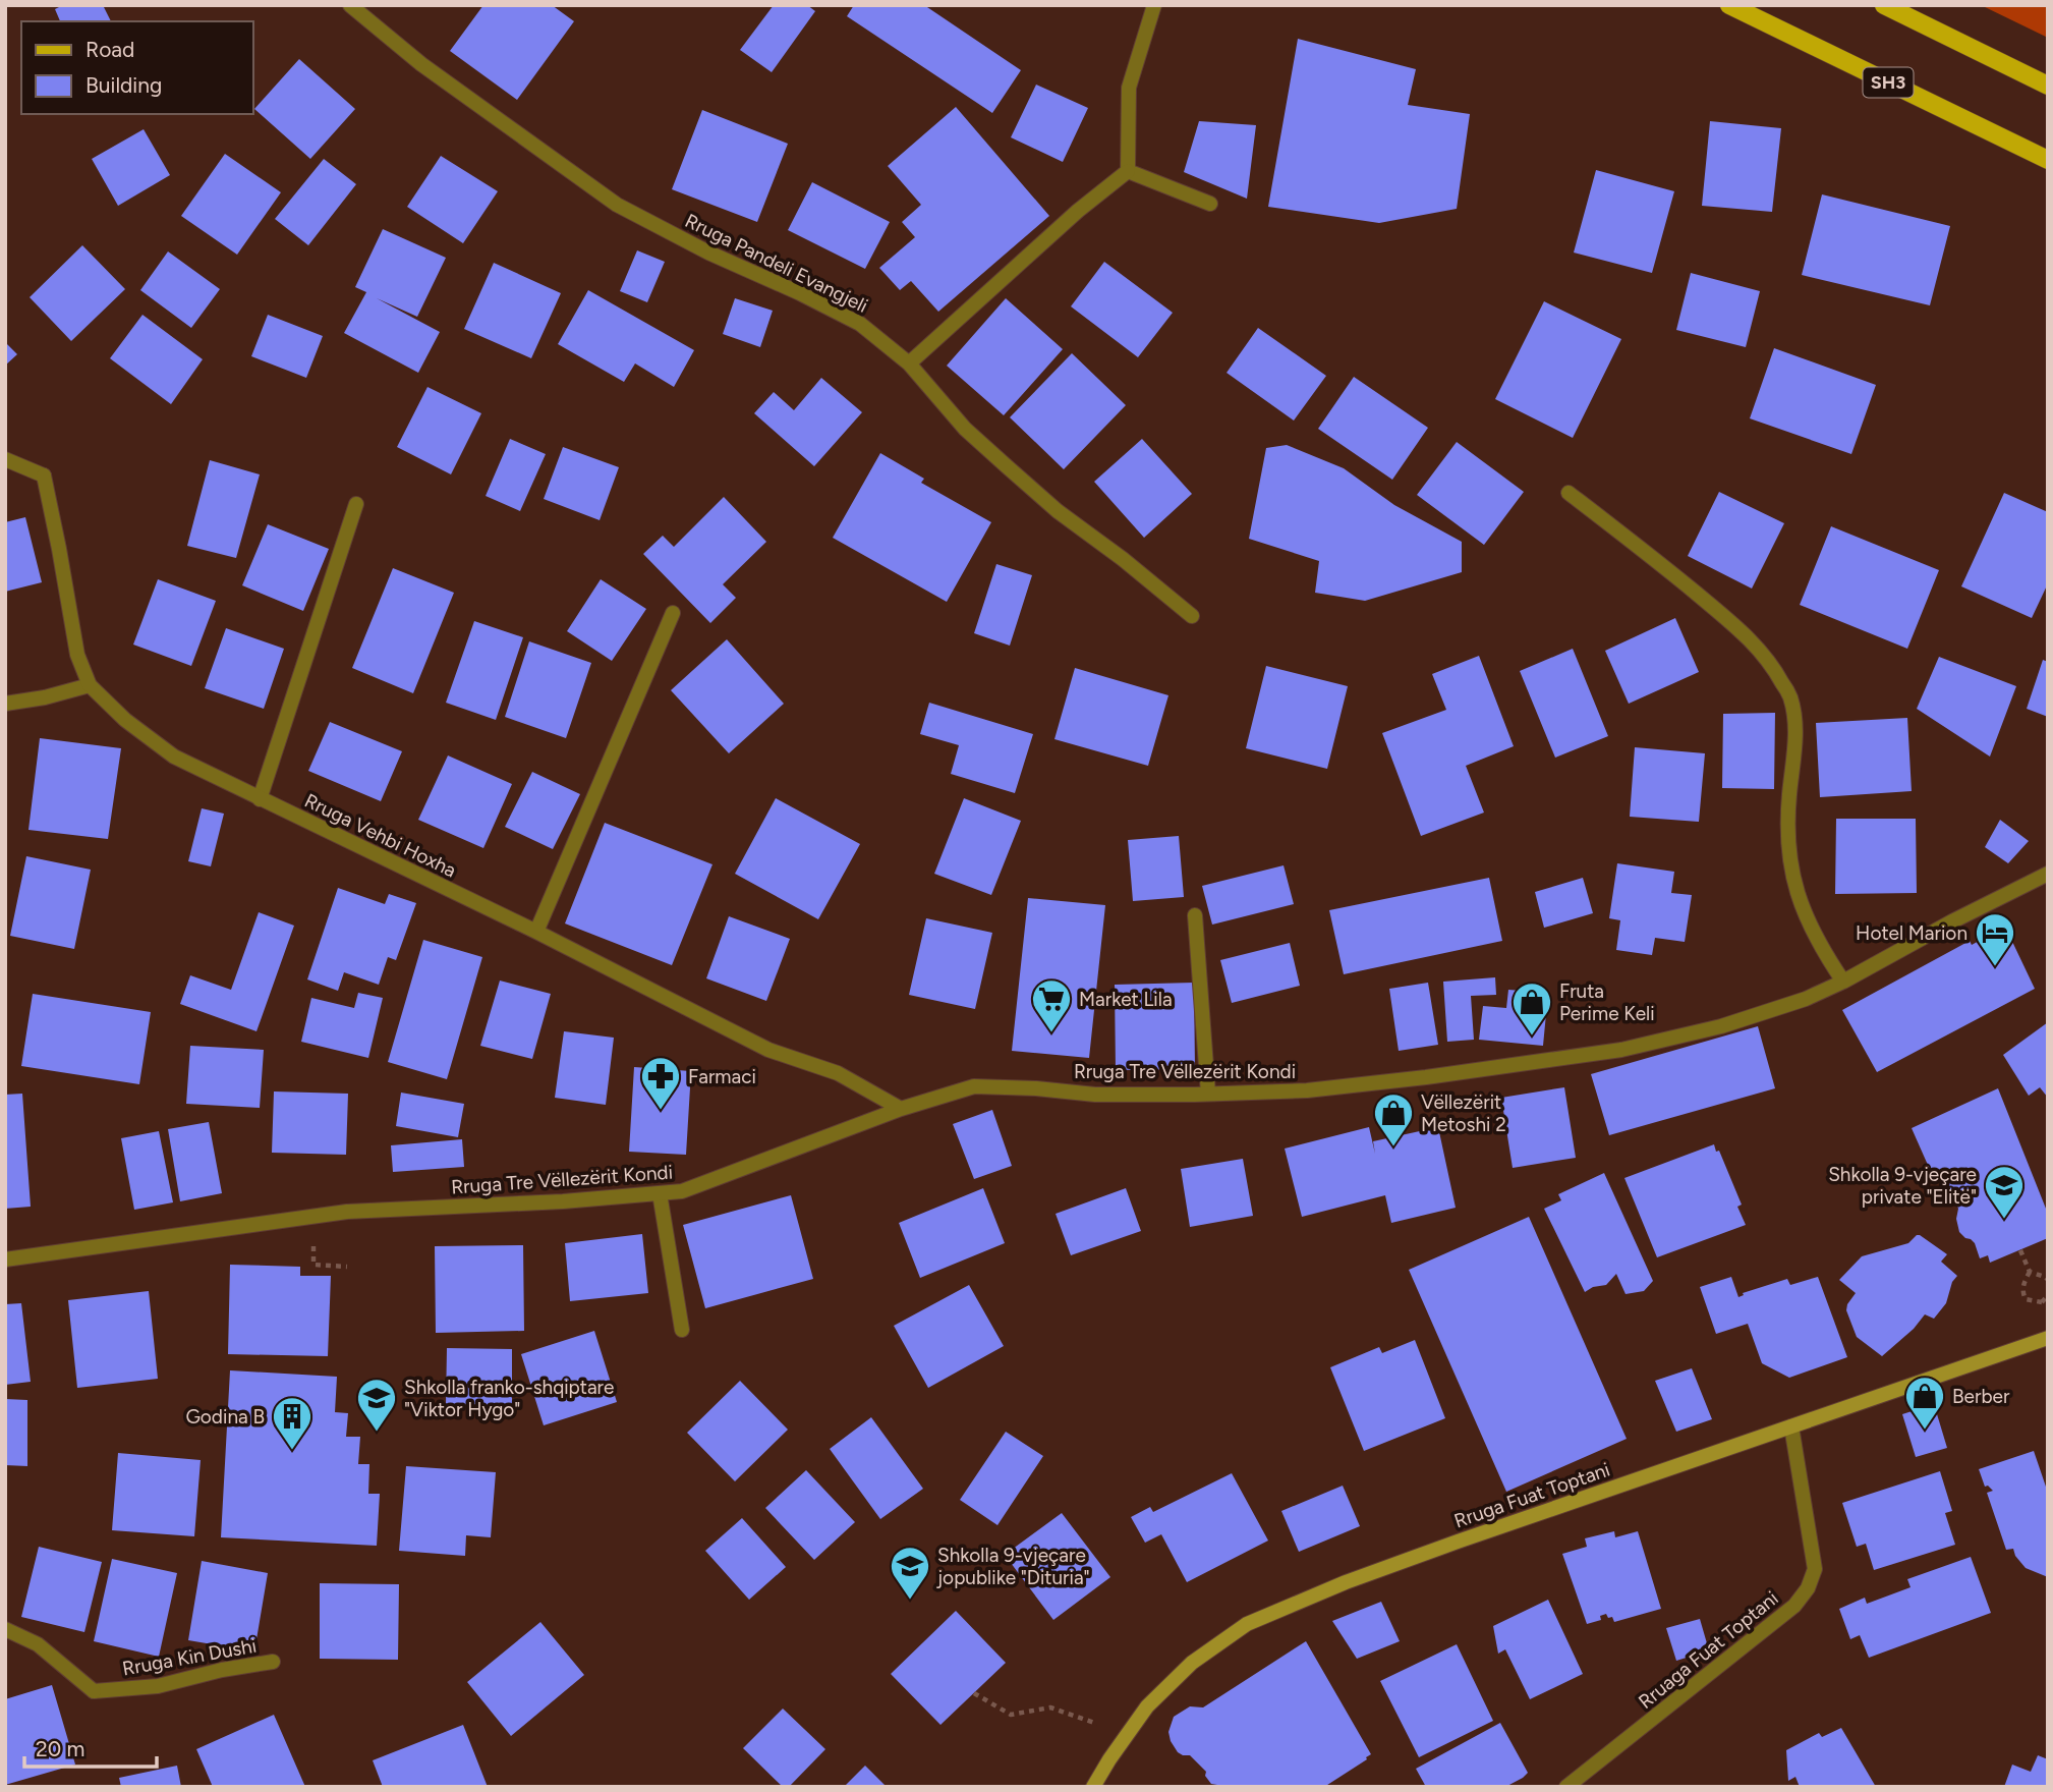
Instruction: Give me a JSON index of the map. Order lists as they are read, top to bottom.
{
  "streets": {
    "main road": ["SH3"],
    "street": [
      "Rruga Pandeli Evangjeli",
      "Rruga Vehbi Hoxha",
      "Rruga Tre Vëllezërit Kondi",
      "Rruga Fuat Toptani",
      "Rruaga Fuat Toptani",
      "Rruga Kin Dushi"
    ]
  },
  "crossings": [
    ["Rruga Vehbi Hoxha", "Rruga Tre Vëllezërit Kondi"],
    ["Rruga Fuat Toptani", "Rruaga Fuat Toptani"]
  ],
  "places": {
    "hotel": ["Hotel Marion"],
    "supermarket": ["Market Lila"],
    "shop": ["Fruta Perime Keli", "Vëllezërit Metoshi 2", "Berber"],
    "pharmacy": ["Farmaci"],
    "school or university": ["Shkolla 9-vjeçare private \"Elitë\"", "Shkolla franko-shqiptare \"Viktor Hygo\"", "Shkolla 9-vjeçare jopublike \"Dituria\""],
    "building": ["Godina B"]
  },
  "legend": ["Road", "Building"],
  "scale_bar": "20 m"
}
